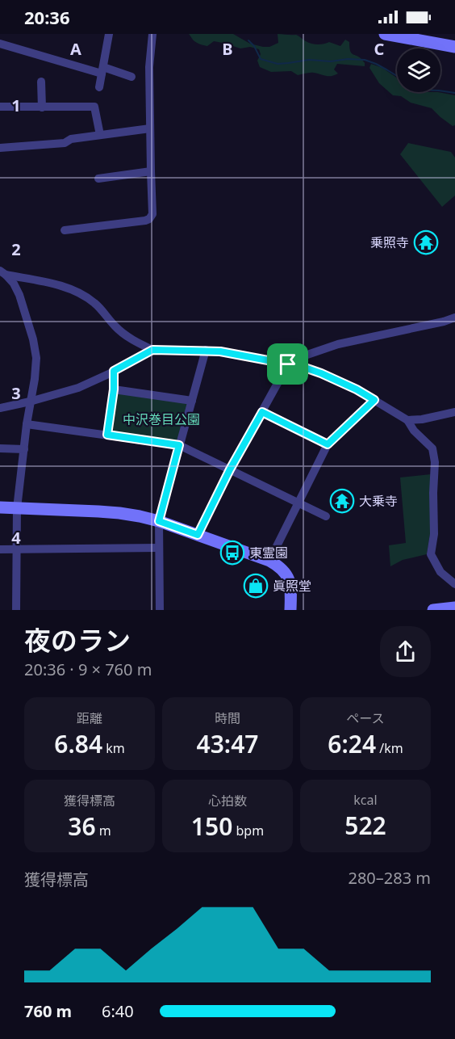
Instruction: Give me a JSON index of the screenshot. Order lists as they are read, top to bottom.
{
  "parks": ["中沢巻目公園"],
  "places": {
    "temple": ["乗照寺", "大乗寺"],
    "bus stop": ["東霊園"],
    "shop": ["眞照堂"]
  },
  "page": {
    "status": "20:36",
    "heading": ["夜のラン", "20:36 · 9 × 760 m"],
    "stats": [
      ["距離", "6.84 km"],
      ["時間", "43:47"],
      ["ペース", "6:24 /km"],
      ["獲得標高", "36 m"],
      ["心拍数", "150 bpm"],
      ["kcal", "522"]
    ],
    "chart": ["獲得標高", "280–283 m"],
    "list": [
      {
        "name": "760 m",
        "note": "6:40"
      }
    ]
  },
  "grid": {
    "columns": ["A", "B", "C"],
    "rows": [
      "1",
      "2",
      "3",
      "4"
    ]
  }
}
